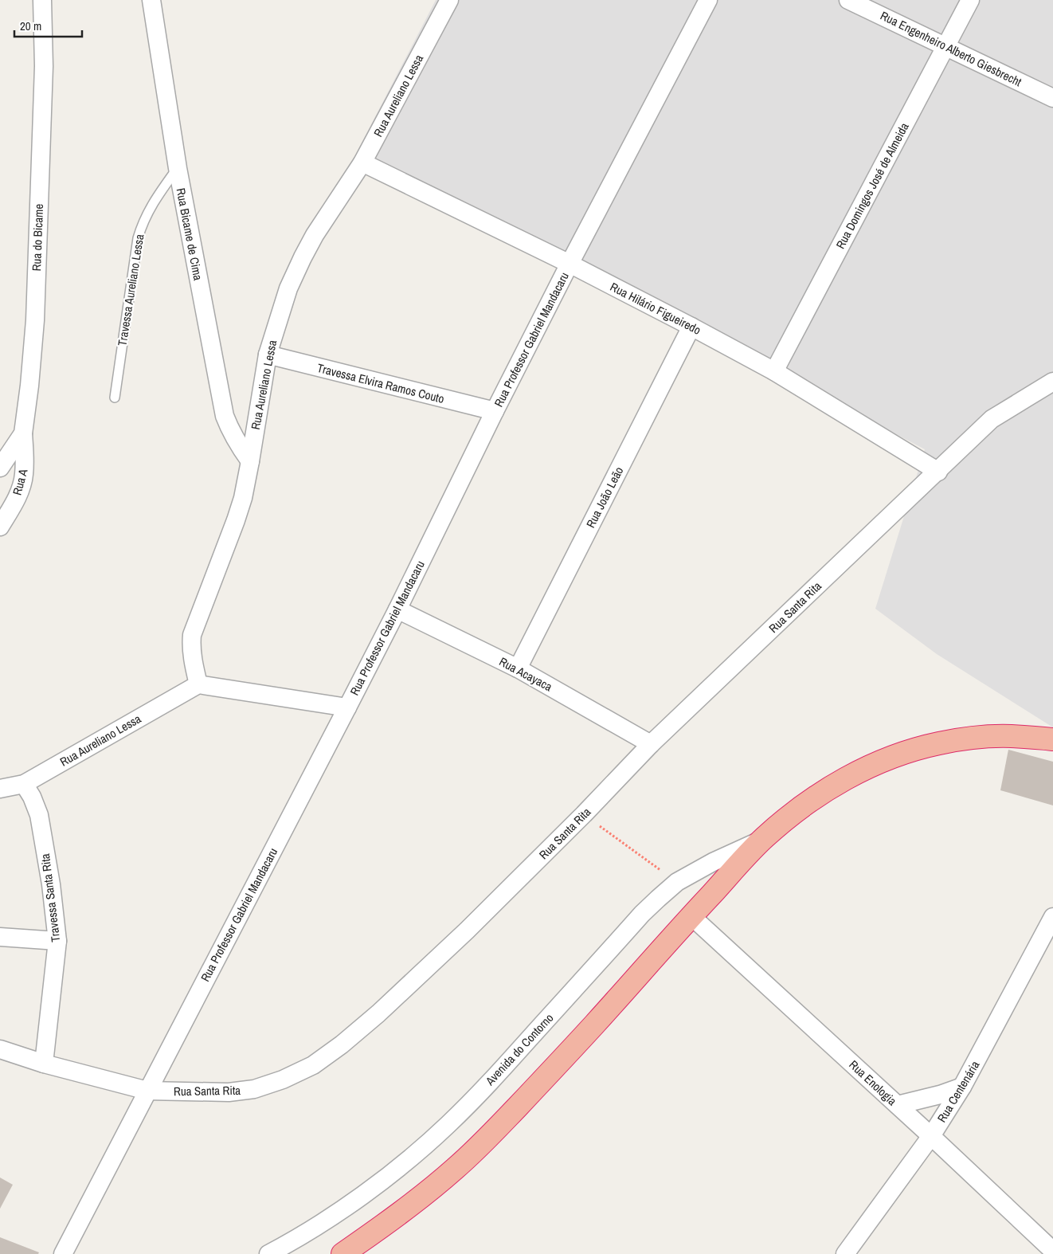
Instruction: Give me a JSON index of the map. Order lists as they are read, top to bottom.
{
  "streets": {
    "highway": ["Avenida do Contorno"],
    "street": [
      "Rua Engenheiro Alberto Giesbrecht",
      "Rua Aureliano Lessa",
      "Rua Domingos José de Almeida",
      "Rua Bicame de Cima",
      "Rua do Bicame",
      "Rua Hilário Figueiredo",
      "Rua Professor Gabriel Mandacaru",
      "Travessa Elvira Ramos Couto",
      "Rua A",
      "Rua João Leão",
      "Rua Santa Rita",
      "Rua Acayaca",
      "Travessa Santa Rita",
      "Rua Enologia",
      "Rua Centenária"
    ],
    "lane": ["Travessa Aureliano Lessa"]
  },
  "crossings": [
    ["Rua Engenheiro Alberto Giesbrecht", "Rua Domingos José de Almeida"],
    ["Rua Aureliano Lessa", "Rua Bicame de Cima"],
    ["Rua Aureliano Lessa", "Rua Hilário Figueiredo"],
    ["Rua Aureliano Lessa", "Travessa Elvira Ramos Couto"],
    ["Rua Aureliano Lessa", "Travessa Santa Rita"],
    ["Rua Domingos José de Almeida", "Rua Hilário Figueiredo"],
    ["Rua Bicame de Cima", "Travessa Aureliano Lessa"],
    ["Rua do Bicame", "Rua A"],
    ["Rua Hilário Figueiredo", "Rua Professor Gabriel Mandacaru"],
    ["Rua Hilário Figueiredo", "Rua João Leão"],
    ["Rua Hilário Figueiredo", "Rua Santa Rita"],
    ["Rua Professor Gabriel Mandacaru", "Travessa Elvira Ramos Couto"],
    ["Rua Professor Gabriel Mandacaru", "Rua Santa Rita"],
    ["Rua Professor Gabriel Mandacaru", "Rua Acayaca"],
    ["Rua João Leão", "Rua Acayaca"],
    ["Rua Santa Rita", "Rua Acayaca"],
    ["Rua Santa Rita", "Travessa Santa Rita"],
    ["Avenida do Contorno", "Rua Enologia"],
    ["Rua Enologia", "Rua Centenária"]
  ],
  "scale_bar": "20 m"
}
